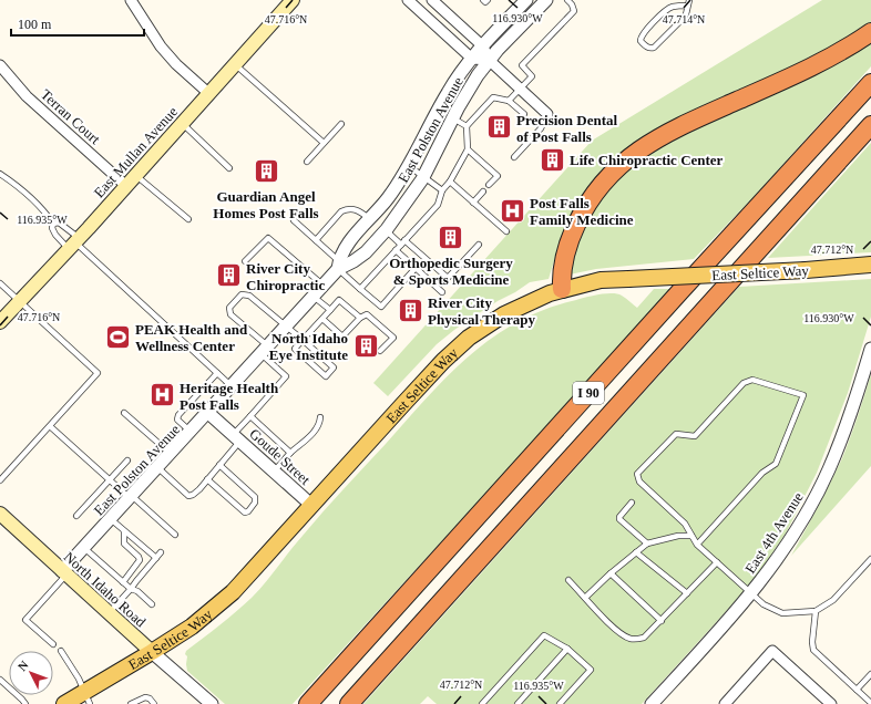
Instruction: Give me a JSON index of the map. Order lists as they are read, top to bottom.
{
  "streets": {
    "highway": ["I 90"],
    "main road": ["East Mullan Avenue", "East Seltice Way", "North Idaho Road"],
    "street": [
      "Terran Court",
      "East Polston Avenue",
      "Goude Street",
      "East 4th Avenue"
    ]
  },
  "crossings": [
    ["Terran Court", "East Mullan Avenue"],
    ["East Polston Avenue", "Goude Street"],
    ["East Polston Avenue", "North Idaho Road"],
    ["East Seltice Way", "Goude Street"],
    ["East Seltice Way", "North Idaho Road"]
  ],
  "places": {
    "building": [
      "Precision Dental of Post Falls",
      "Life Chiropractic Center",
      "Guardian Angel Homes Post Falls",
      "Orthopedic Surgery & Sports Medicine",
      "River City Chiropractic",
      "River City Physical Therapy",
      "North Idaho Eye Institute"
    ],
    "hospital": ["Post Falls Family Medicine", "Heritage Health Post Falls"],
    "sports": ["PEAK Health and Wellness Center"]
  },
  "scale_bar": "100 m",
  "north": "top left",
  "coordinates": [
    "116.930°W",
    "47.716°N",
    "47.714°N",
    "116.935°W",
    "47.712°N"
  ]
}
